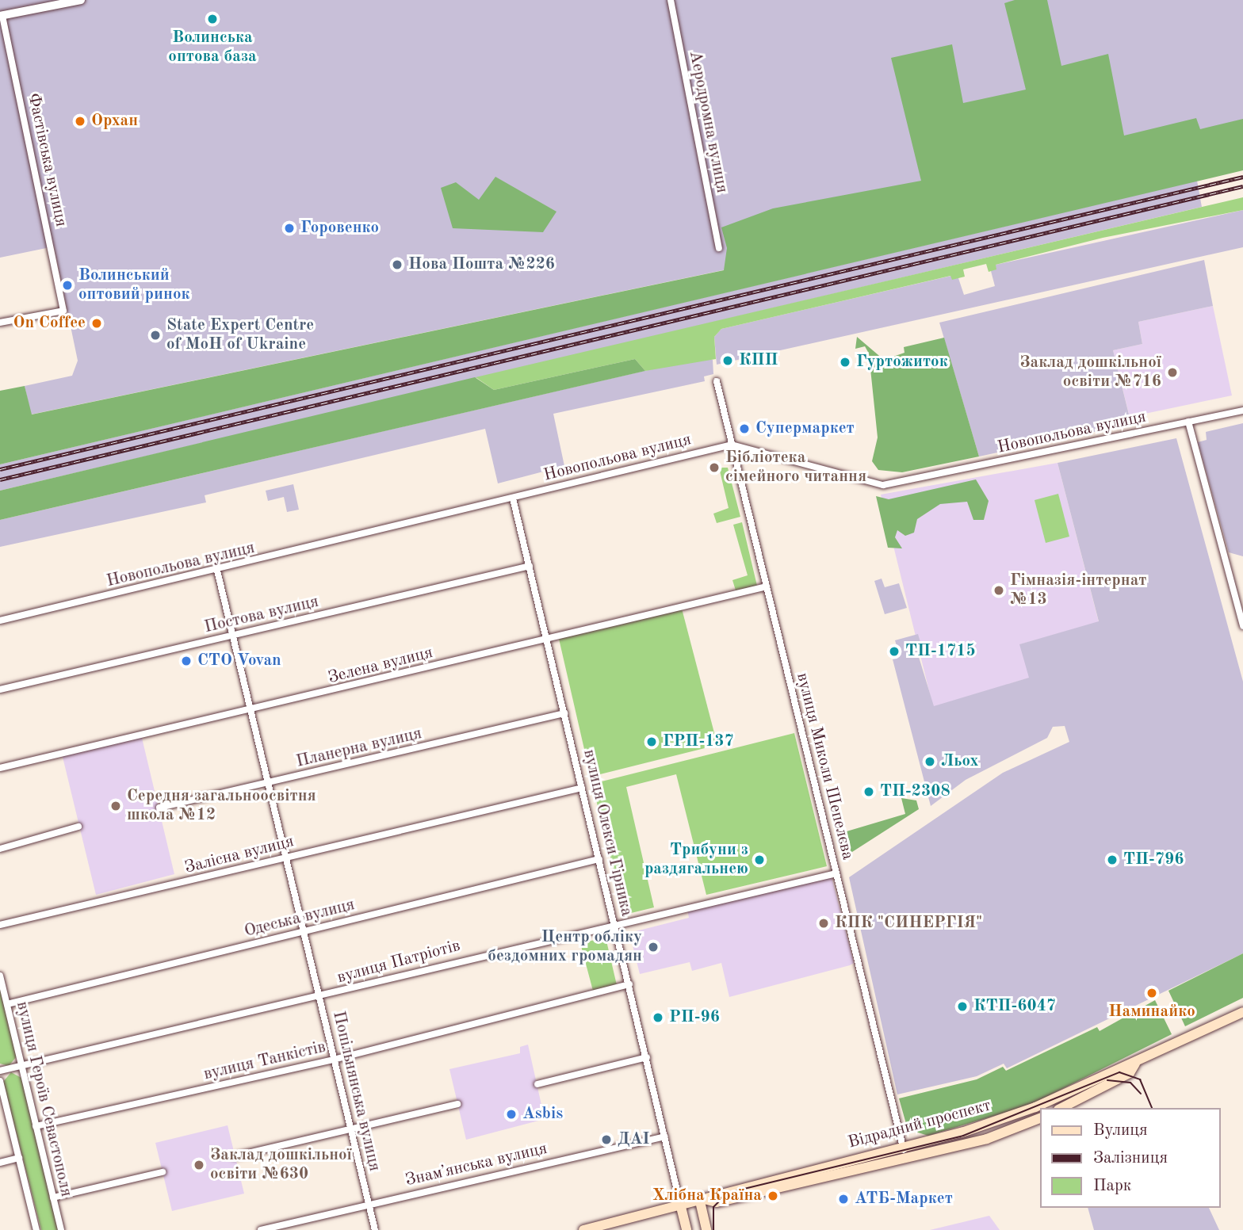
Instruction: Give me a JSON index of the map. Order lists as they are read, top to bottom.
{
  "streets": {
    "main road": ["Відрадний проспект"],
    "street": [
      "Аеродромна вулиця",
      "Фастівська вулиця",
      "Новопольова вулиця",
      "Постова вулиця",
      "Зелена вулиця",
      "Планерна вулиця",
      "вулиця Миколи Шепелєва",
      "вулиця Олекси Гірника",
      "Залісна вулиця",
      "Одеська вулиця",
      "вулиця Патріотів",
      "вулиця Танкістів",
      "Попільнянська вулиця",
      "вулиця Героїв Севастополя",
      "Знамʼянська вулиця"
    ]
  },
  "crossings": [
    ["Новопольова вулиця", "вулиця Миколи Шепелєва"],
    ["Новопольова вулиця", "вулиця Олекси Гірника"],
    ["Новопольова вулиця", "Попільнянська вулиця"],
    ["Постова вулиця", "вулиця Олекси Гірника"],
    ["Постова вулиця", "Попільнянська вулиця"],
    ["Зелена вулиця", "вулиця Миколи Шепелєва"],
    ["Зелена вулиця", "вулиця Олекси Гірника"],
    ["Зелена вулиця", "Попільнянська вулиця"],
    ["Планерна вулиця", "вулиця Олекси Гірника"],
    ["Планерна вулиця", "Попільнянська вулиця"],
    ["вулиця Миколи Шепелєва", "вулиця Патріотів"],
    ["вулиця Миколи Шепелєва", "Відрадний проспект"],
    ["вулиця Олекси Гірника", "Залісна вулиця"],
    ["вулиця Олекси Гірника", "Одеська вулиця"],
    ["вулиця Олекси Гірника", "вулиця Патріотів"],
    ["вулиця Олекси Гірника", "вулиця Танкістів"],
    ["вулиця Олекси Гірника", "Відрадний проспект"],
    ["вулиця Олекси Гірника", "Знамʼянська вулиця"],
    ["Залісна вулиця", "Попільнянська вулиця"],
    ["Одеська вулиця", "Попільнянська вулиця"],
    ["Одеська вулиця", "вулиця Героїв Севастополя"],
    ["вулиця Патріотів", "Попільнянська вулиця"],
    ["вулиця Патріотів", "вулиця Героїв Севастополя"],
    ["вулиця Танкістів", "Попільнянська вулиця"],
    ["вулиця Танкістів", "вулиця Героїв Севастополя"],
    ["Попільнянська вулиця", "Знамʼянська вулиця"]
  ],
  "places": [
    "Волинська оптова база",
    "Орхан",
    "Горовенко",
    "Нова Пошта №226",
    "Волинський оптовий ринок",
    "On Coffee",
    "State Expert Centre of MoH of Ukraine",
    "КПП",
    "Гуртожиток",
    "Заклад дошкільної освіти №716",
    "Супермаркет",
    "Бібліотека сімейного читання",
    "Гімназія-інтернат №13",
    "ТП-1715",
    "СТО Vovan",
    "ГРП-137",
    "Льох",
    "ТП-2308",
    "Середня загальноосвітня школа №12",
    "Трибуни з раздягальнею",
    "ТП-796",
    "КПК \"СИНЕРГІЯ\"",
    "Центр обліку бездомних громадян",
    "Наминайко",
    "КТП-6047",
    "РП-96",
    "Asbis",
    "ДАІ",
    "Заклад дошкільної освіти №630",
    "Хлібна Країна",
    "АТБ-Маркет"
  ],
  "legend": ["Вулиця", "Залізниця", "Парк"]
}
